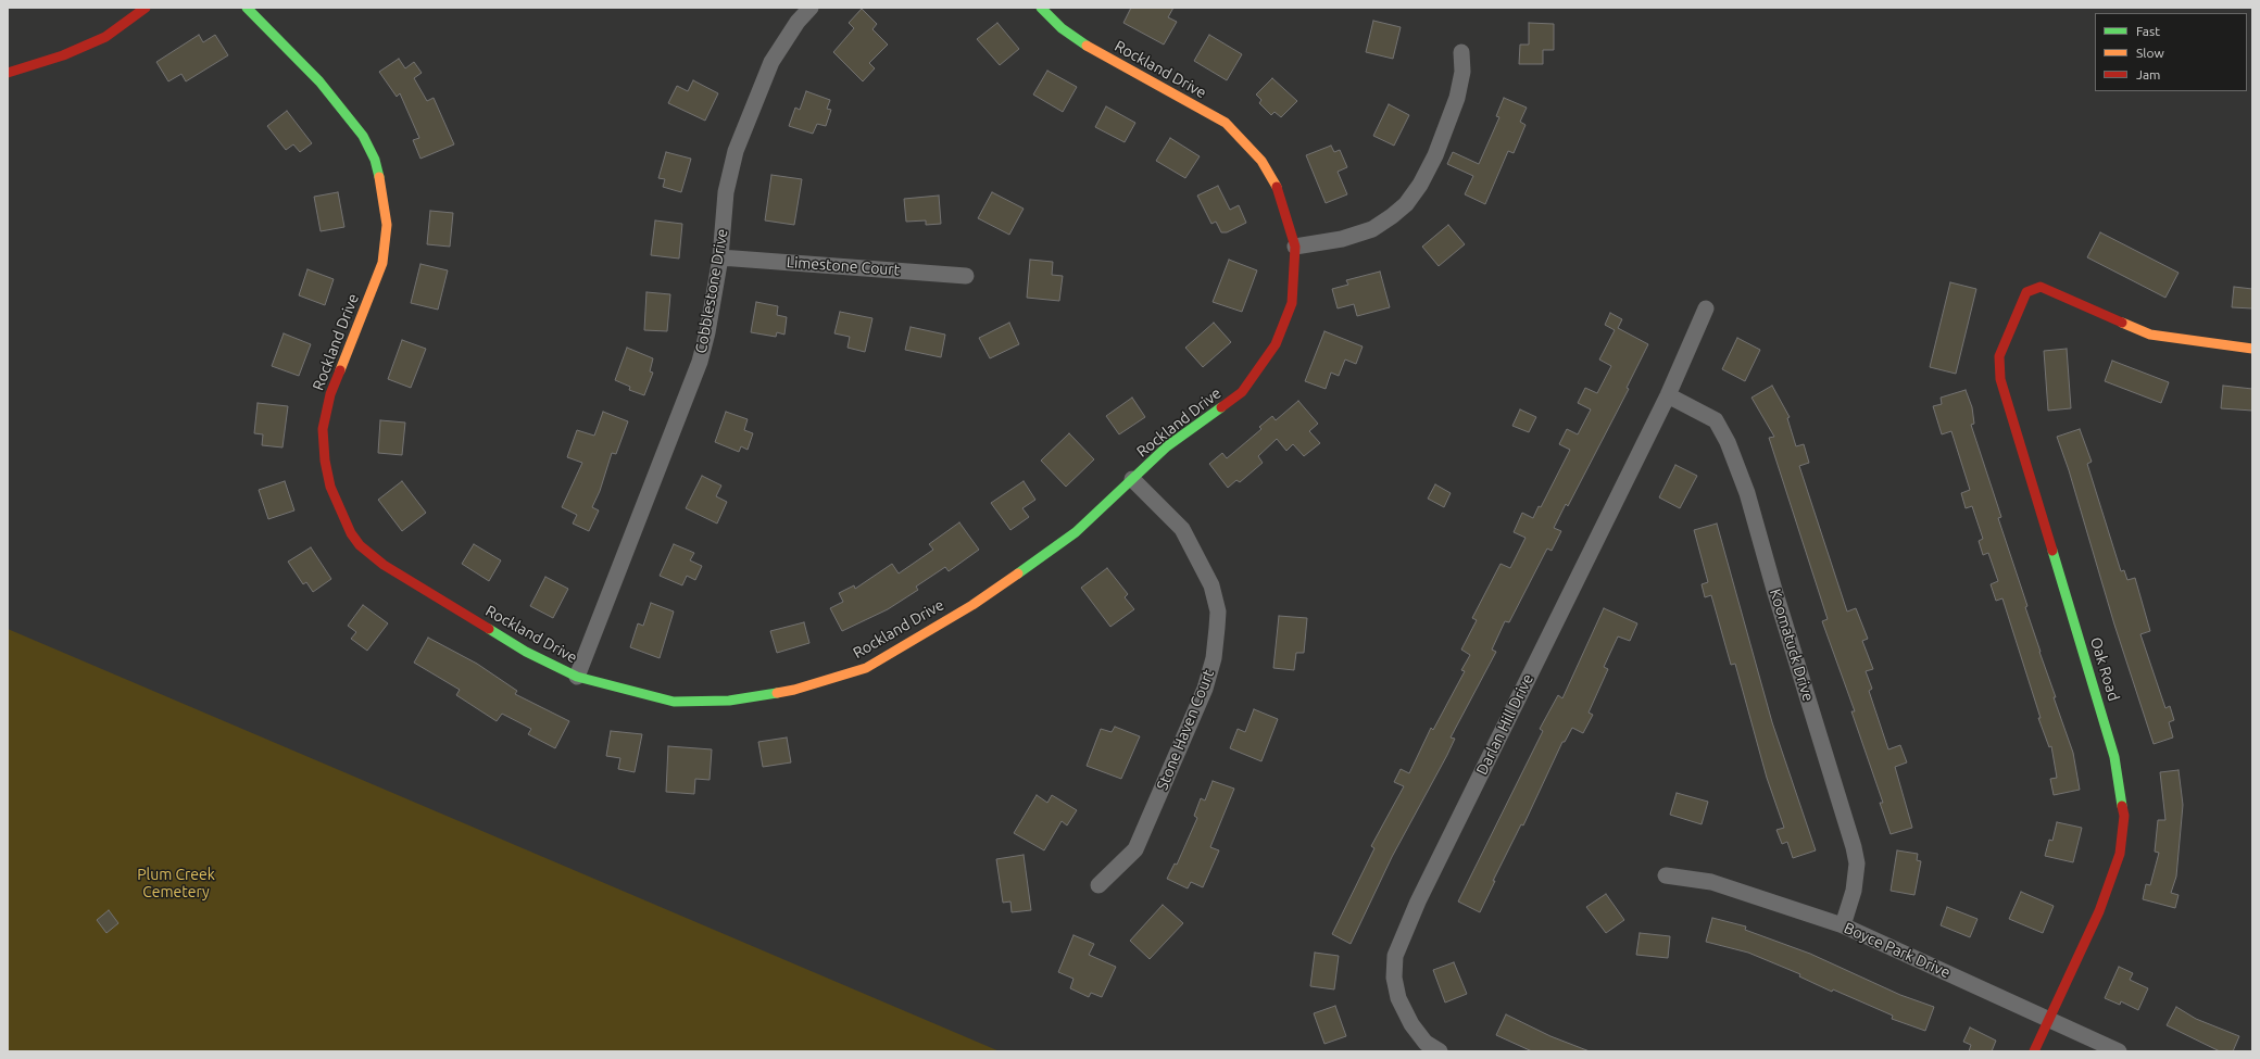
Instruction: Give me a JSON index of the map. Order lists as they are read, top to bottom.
{
  "streets": {
    "street": [
      "Rockland Drive",
      "Limestone Court",
      "Cobblestone Drive",
      "Koomatuck Drive",
      "Oak Road",
      "Darlan Hill Drive",
      "Stone Haven Court",
      "Boyce Park Drive"
    ]
  },
  "crossings": [
    ["Rockland Drive", "Cobblestone Drive"],
    ["Rockland Drive", "Stone Haven Court"],
    ["Limestone Court", "Cobblestone Drive"],
    ["Koomatuck Drive", "Darlan Hill Drive"],
    ["Koomatuck Drive", "Boyce Park Drive"],
    ["Oak Road", "Boyce Park Drive"]
  ],
  "parks": ["Plum Creek Cemetery"],
  "legend": ["Fast", "Slow", "Jam"]
}
